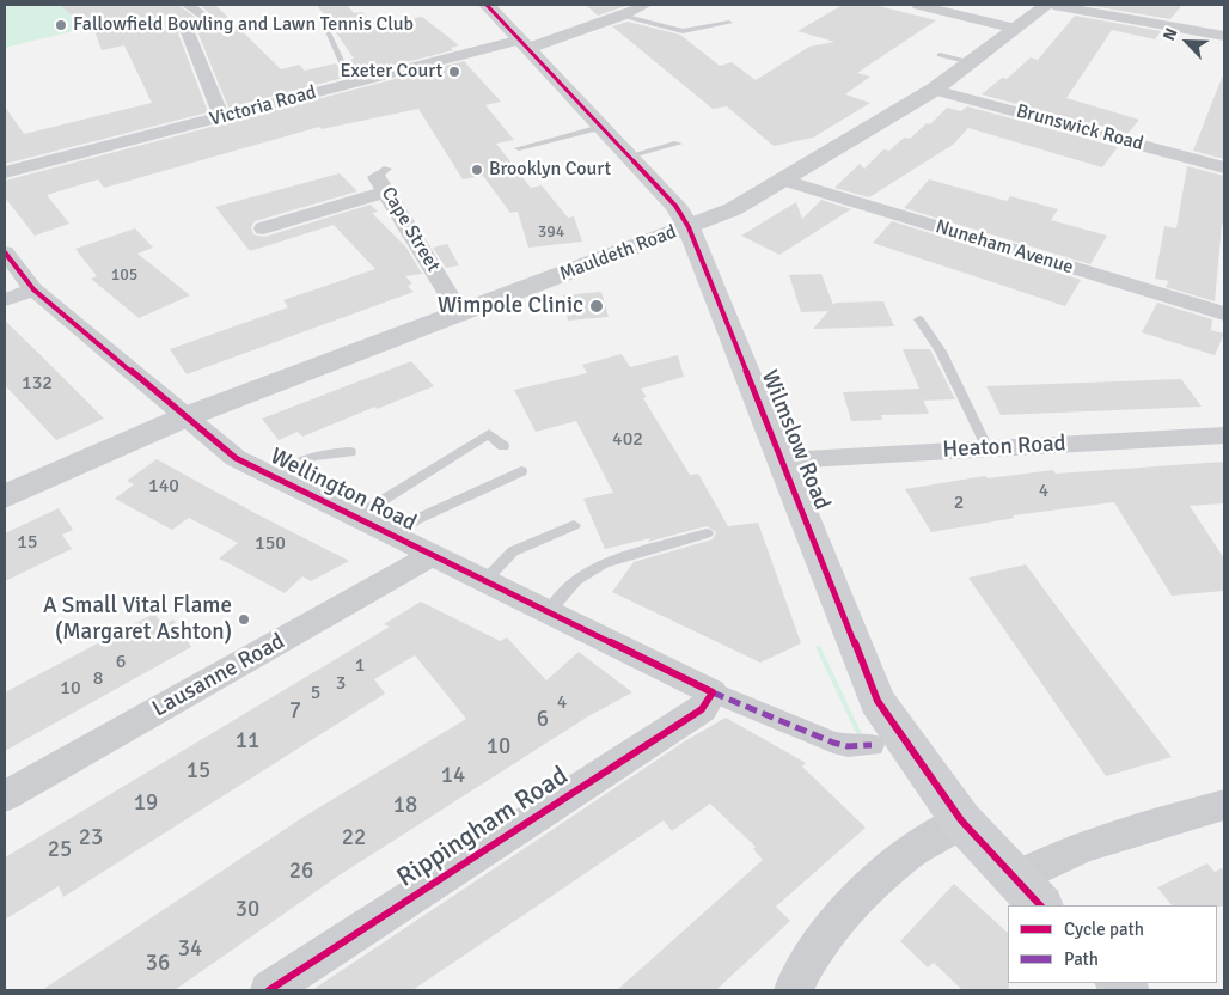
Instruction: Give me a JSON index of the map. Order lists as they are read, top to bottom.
{
  "streets": {
    "main road": ["Wilmslow Road"],
    "street": [
      "Victoria Road",
      "Brunswick Road",
      "Cape Street",
      "Nuneham Avenue",
      "Mauldeth Road",
      "Heaton Road",
      "Wellington Road",
      "Lausanne Road",
      "Rippingham Road"
    ]
  },
  "crossings": [
    ["Victoria Road", "Wilmslow Road"],
    ["Brunswick Road", "Mauldeth Road"],
    ["Cape Street", "Mauldeth Road"],
    ["Nuneham Avenue", "Mauldeth Road"],
    ["Mauldeth Road", "Wilmslow Road"],
    ["Mauldeth Road", "Wellington Road"],
    ["Wilmslow Road", "Heaton Road"],
    ["Wellington Road", "Lausanne Road"],
    ["Wellington Road", "Rippingham Road"]
  ],
  "places": [
    "Fallowfield Bowling and Lawn Tennis Club",
    "Exeter Court",
    "Brooklyn Court",
    "Wimpole Clinic",
    "A Small Vital Flame (Margaret Ashton)"
  ],
  "house_numbers": [
    "394",
    "105",
    "132",
    "402",
    "140",
    "4",
    "2",
    "15",
    "150",
    "6",
    "1",
    "8",
    "3",
    "10",
    "5",
    "4",
    "7",
    "6",
    "11",
    "10",
    "15",
    "14",
    "19",
    "18",
    "23",
    "22",
    "25",
    "26",
    "30",
    "34",
    "36"
  ],
  "legend": ["Cycle path", "Path"],
  "north": "top left"
}
